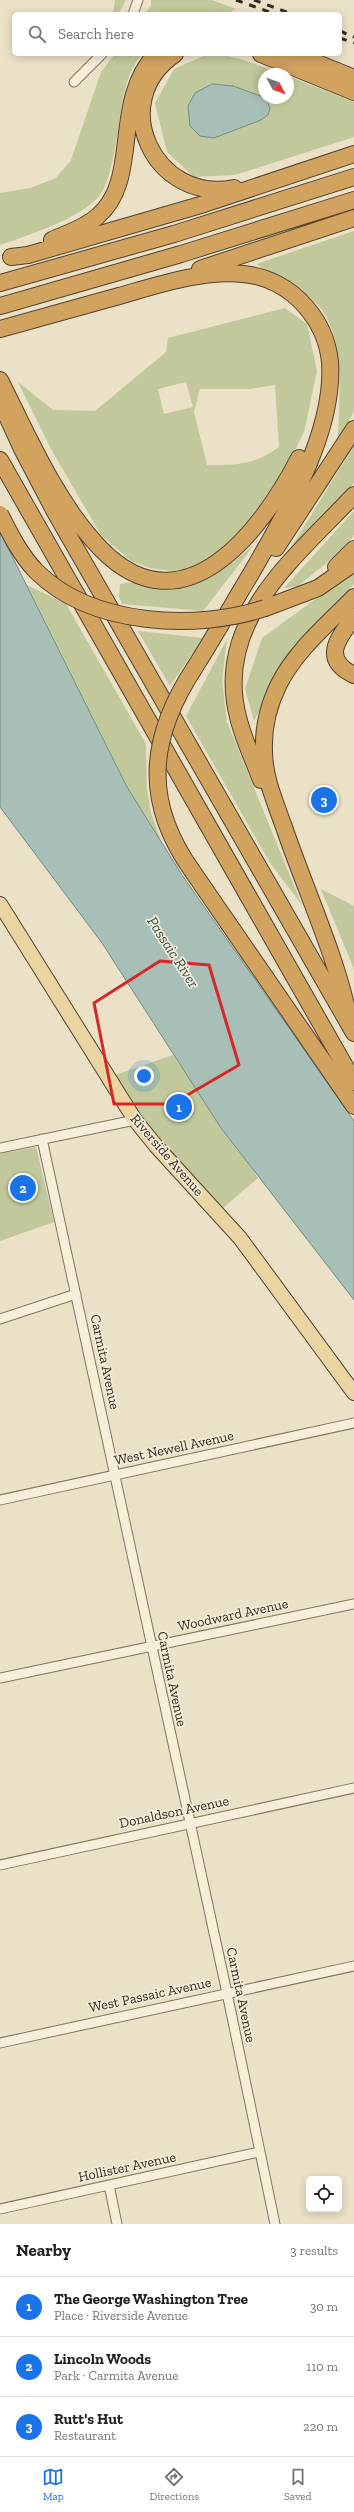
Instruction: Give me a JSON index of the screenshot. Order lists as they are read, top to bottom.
{
  "streets": {
    "main road": ["Riverside Avenue"],
    "street": [
      "Carmita Avenue",
      "West Newell Avenue",
      "Woodward Avenue",
      "Donaldson Avenue",
      "West Passaic Avenue",
      "Hollister Avenue"
    ]
  },
  "crossings": [
    ["Carmita Avenue", "West Newell Avenue"],
    ["Carmita Avenue", "Woodward Avenue"],
    ["Carmita Avenue", "Donaldson Avenue"],
    ["Carmita Avenue", "West Passaic Avenue"],
    ["Carmita Avenue", "Hollister Avenue"]
  ],
  "water": ["Passaic River"],
  "north": "bottom right",
  "page": {
    "search": "Search here",
    "pins": ["3", "1", "2"],
    "heading": ["Nearby", "3 results"],
    "list": [
      {
        "mark": "1",
        "name": "The George Washington Tree",
        "note": "Place · Riverside Avenue",
        "value": "30 m"
      },
      {
        "mark": "2",
        "name": "Lincoln Woods",
        "note": "Park · Carmita Avenue",
        "value": "110 m"
      },
      {
        "mark": "3",
        "name": "Rutt's Hut",
        "note": "Restaurant",
        "value": "220 m"
      }
    ],
    "nav": ["Map", "Directions", "Saved"]
  }
}
